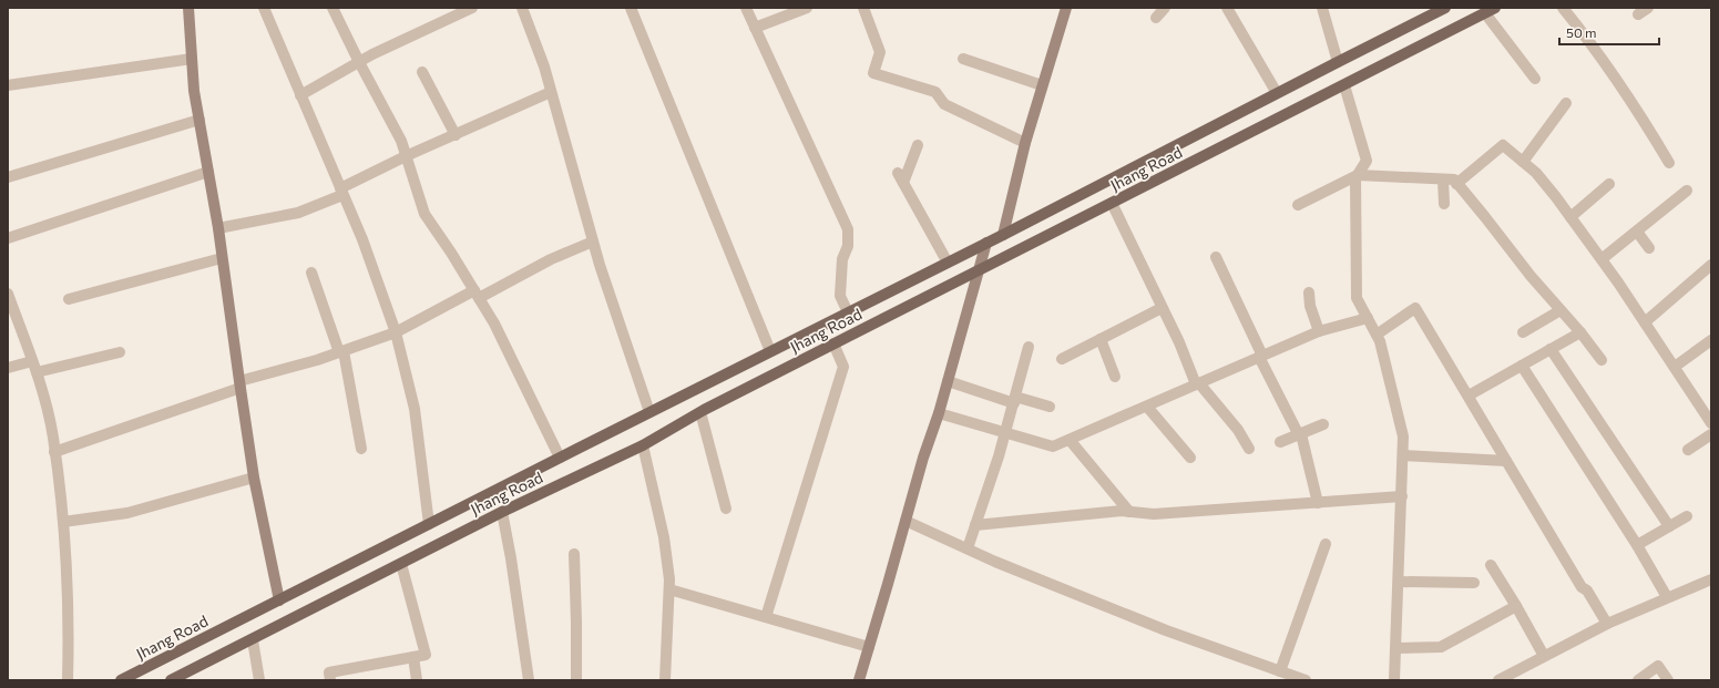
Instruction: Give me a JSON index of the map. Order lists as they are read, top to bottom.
{
  "streets": {
    "main road": ["Jhang Road"]
  },
  "scale_bar": "50 m"
}
